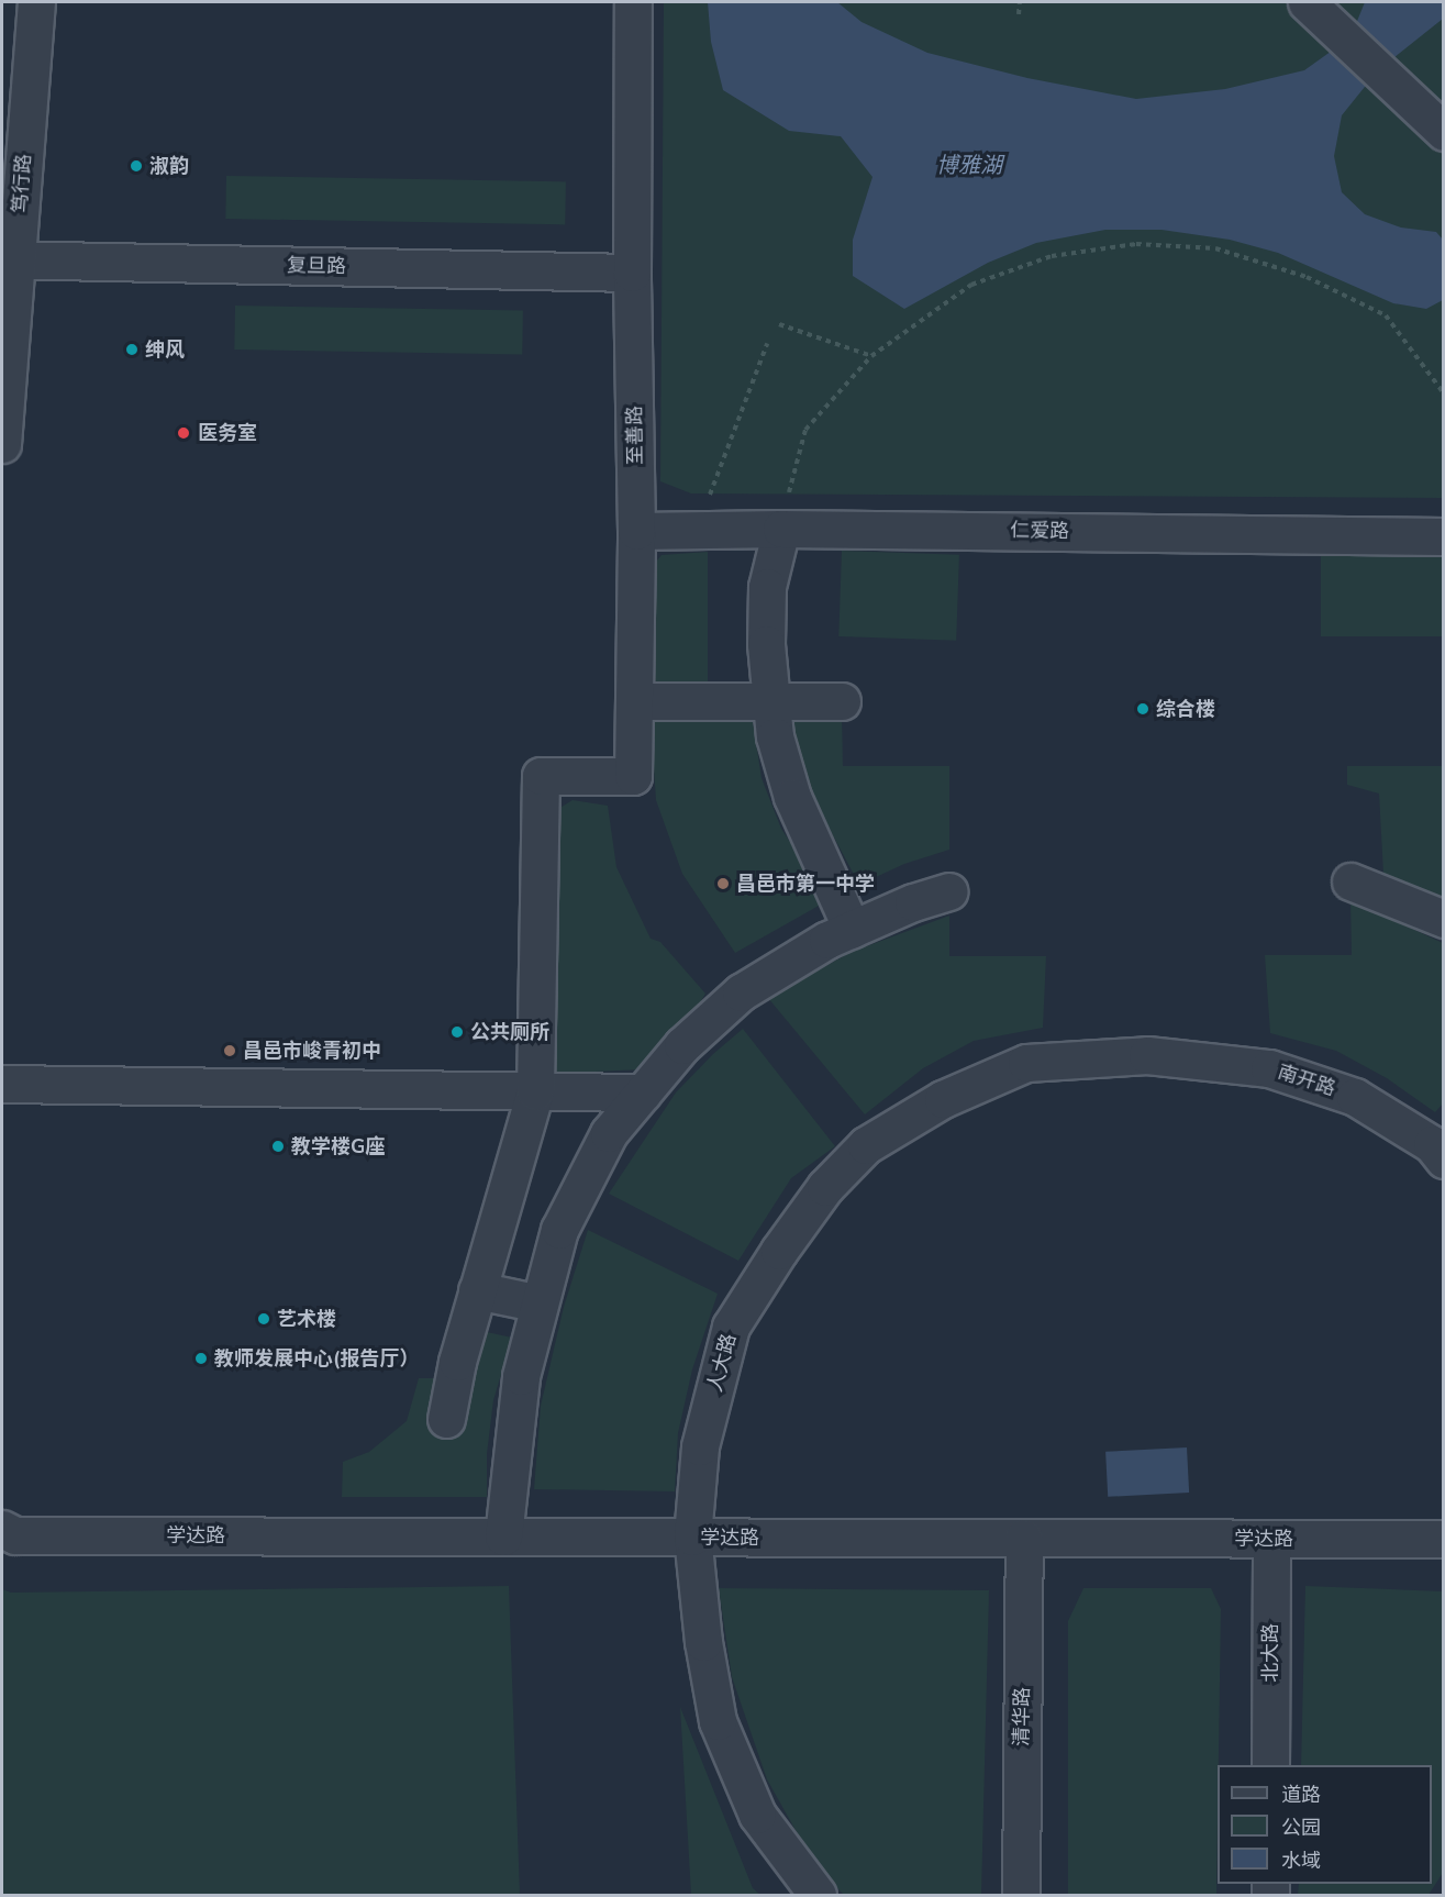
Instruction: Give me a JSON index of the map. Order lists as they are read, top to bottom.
{
  "streets": {
    "street": [
      "笃行路",
      "复旦路",
      "至善路",
      "仁爱路",
      "南开路",
      "人大路",
      "学达路",
      "北大路",
      "清华路"
    ]
  },
  "crossings": [
    ["笃行路", "复旦路"],
    ["复旦路", "至善路"],
    ["至善路", "仁爱路"],
    ["南开路", "人大路"],
    ["人大路", "学达路"],
    ["学达路", "北大路"],
    ["学达路", "清华路"]
  ],
  "water": ["博雅湖"],
  "places": [
    "淑韵",
    "绅风",
    "医务室",
    "综合楼",
    "昌邑市第一中学",
    "公共厕所",
    "昌邑市峻青初中",
    "教学楼G座",
    "艺术楼",
    "教师发展中心(报告厅）"
  ],
  "legend": ["道路", "公园", "水域"]
}
